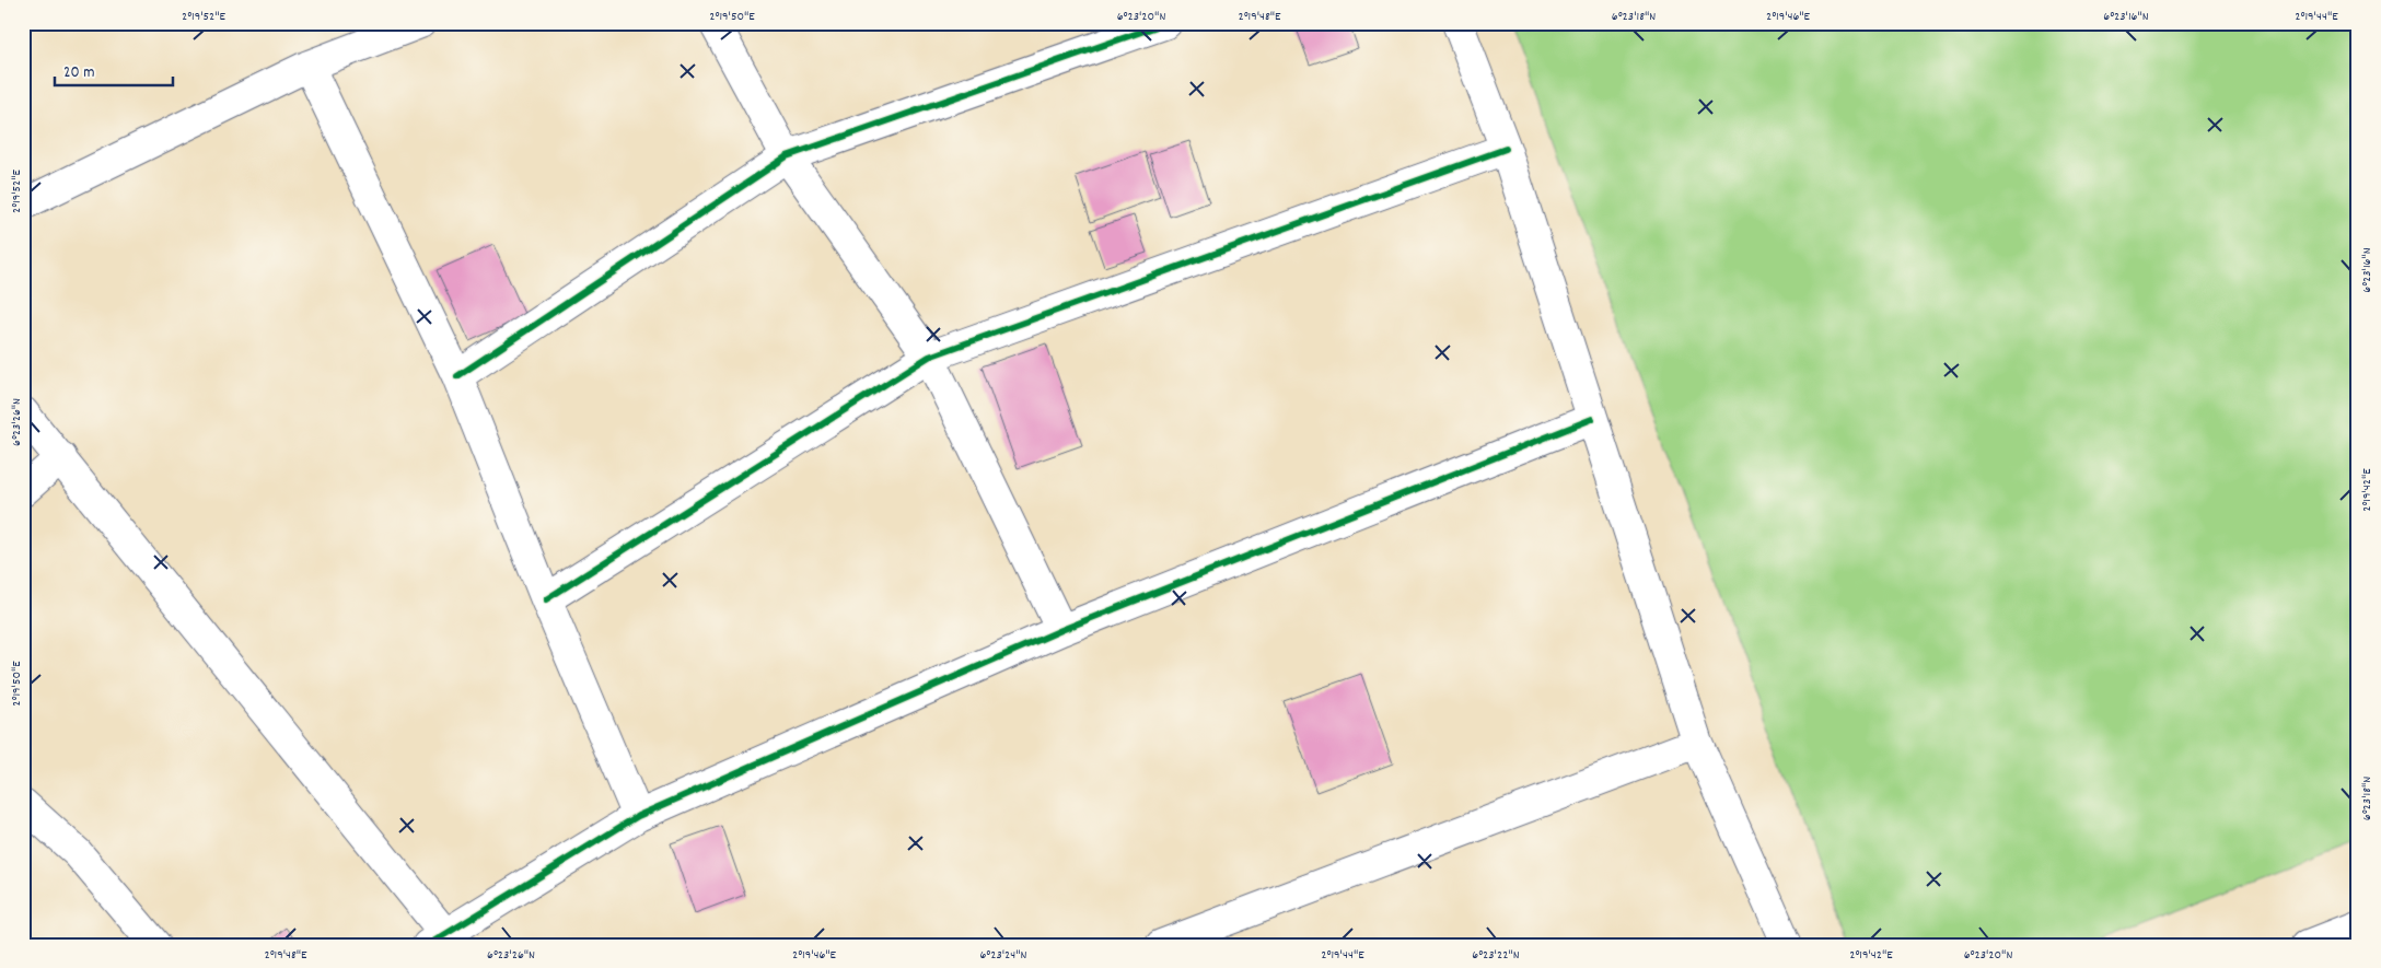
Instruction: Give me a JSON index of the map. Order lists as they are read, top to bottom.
{
  "scale_bar": "20 m",
  "coordinates": [
    "2°19'52\"E",
    "2°19'50\"E",
    "6°23'20\"N",
    "2°19'48\"E",
    "6°23'18\"N",
    "2°19'46\"E",
    "6°23'16\"N",
    "2°19'44\"E",
    "6°23'26\"N",
    "2°19'42\"E",
    "6°23'24\"N",
    "6°23'22\"N"
  ]
}
